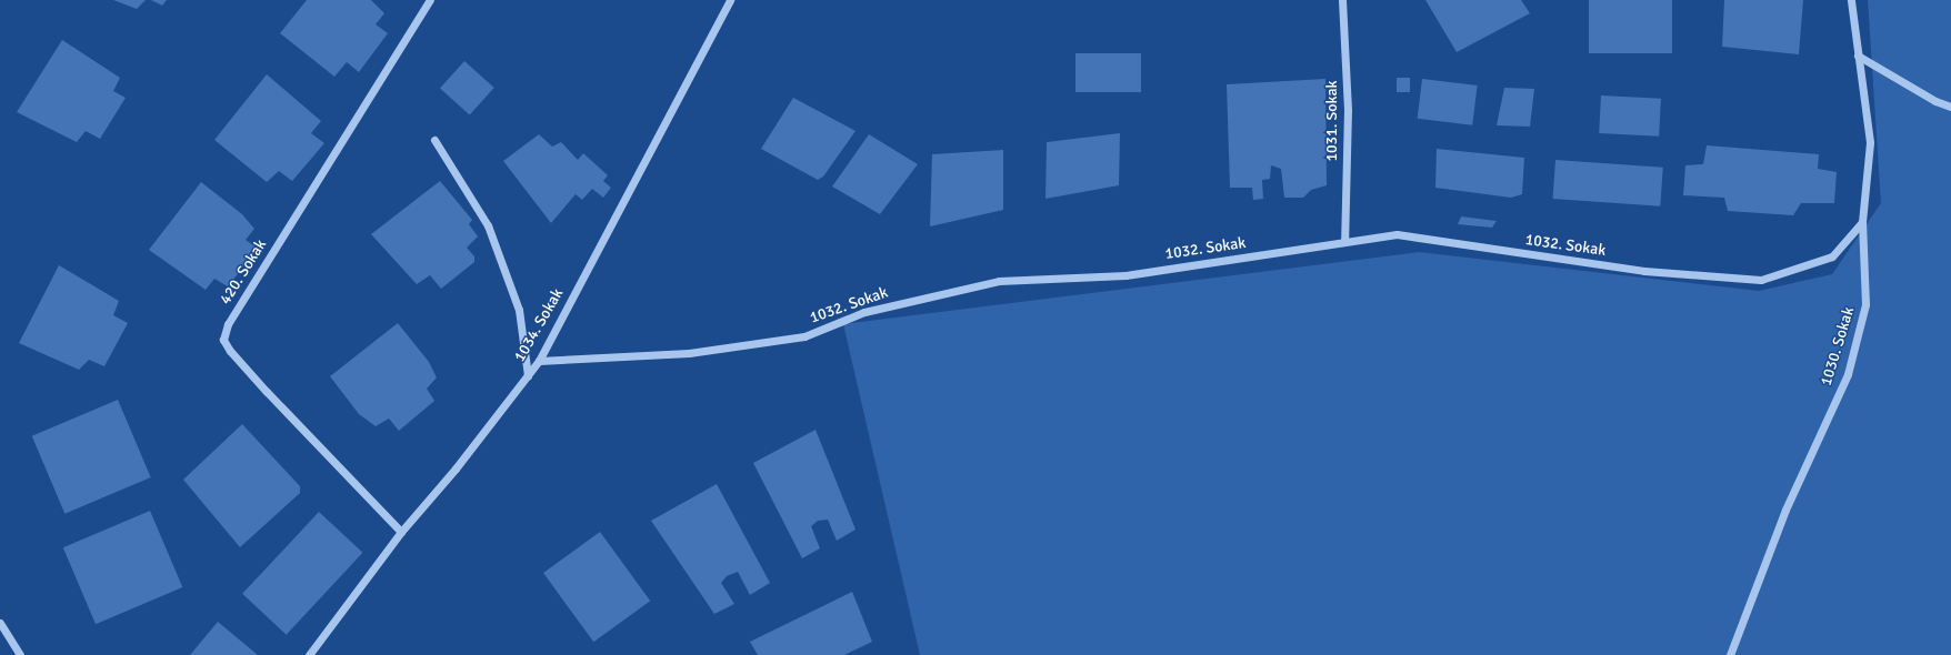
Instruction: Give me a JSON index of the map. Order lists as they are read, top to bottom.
{
  "streets": {
    "street": [
      "1031. Sokak",
      "1032. Sokak",
      "420. Sokak",
      "1034. Sokak",
      "1030. Sokak"
    ]
  },
  "crossings": [
    ["1031. Sokak", "1032. Sokak"],
    ["1032. Sokak", "1034. Sokak"],
    ["1032. Sokak", "1030. Sokak"],
    ["420. Sokak", "1034. Sokak"]
  ]
}
